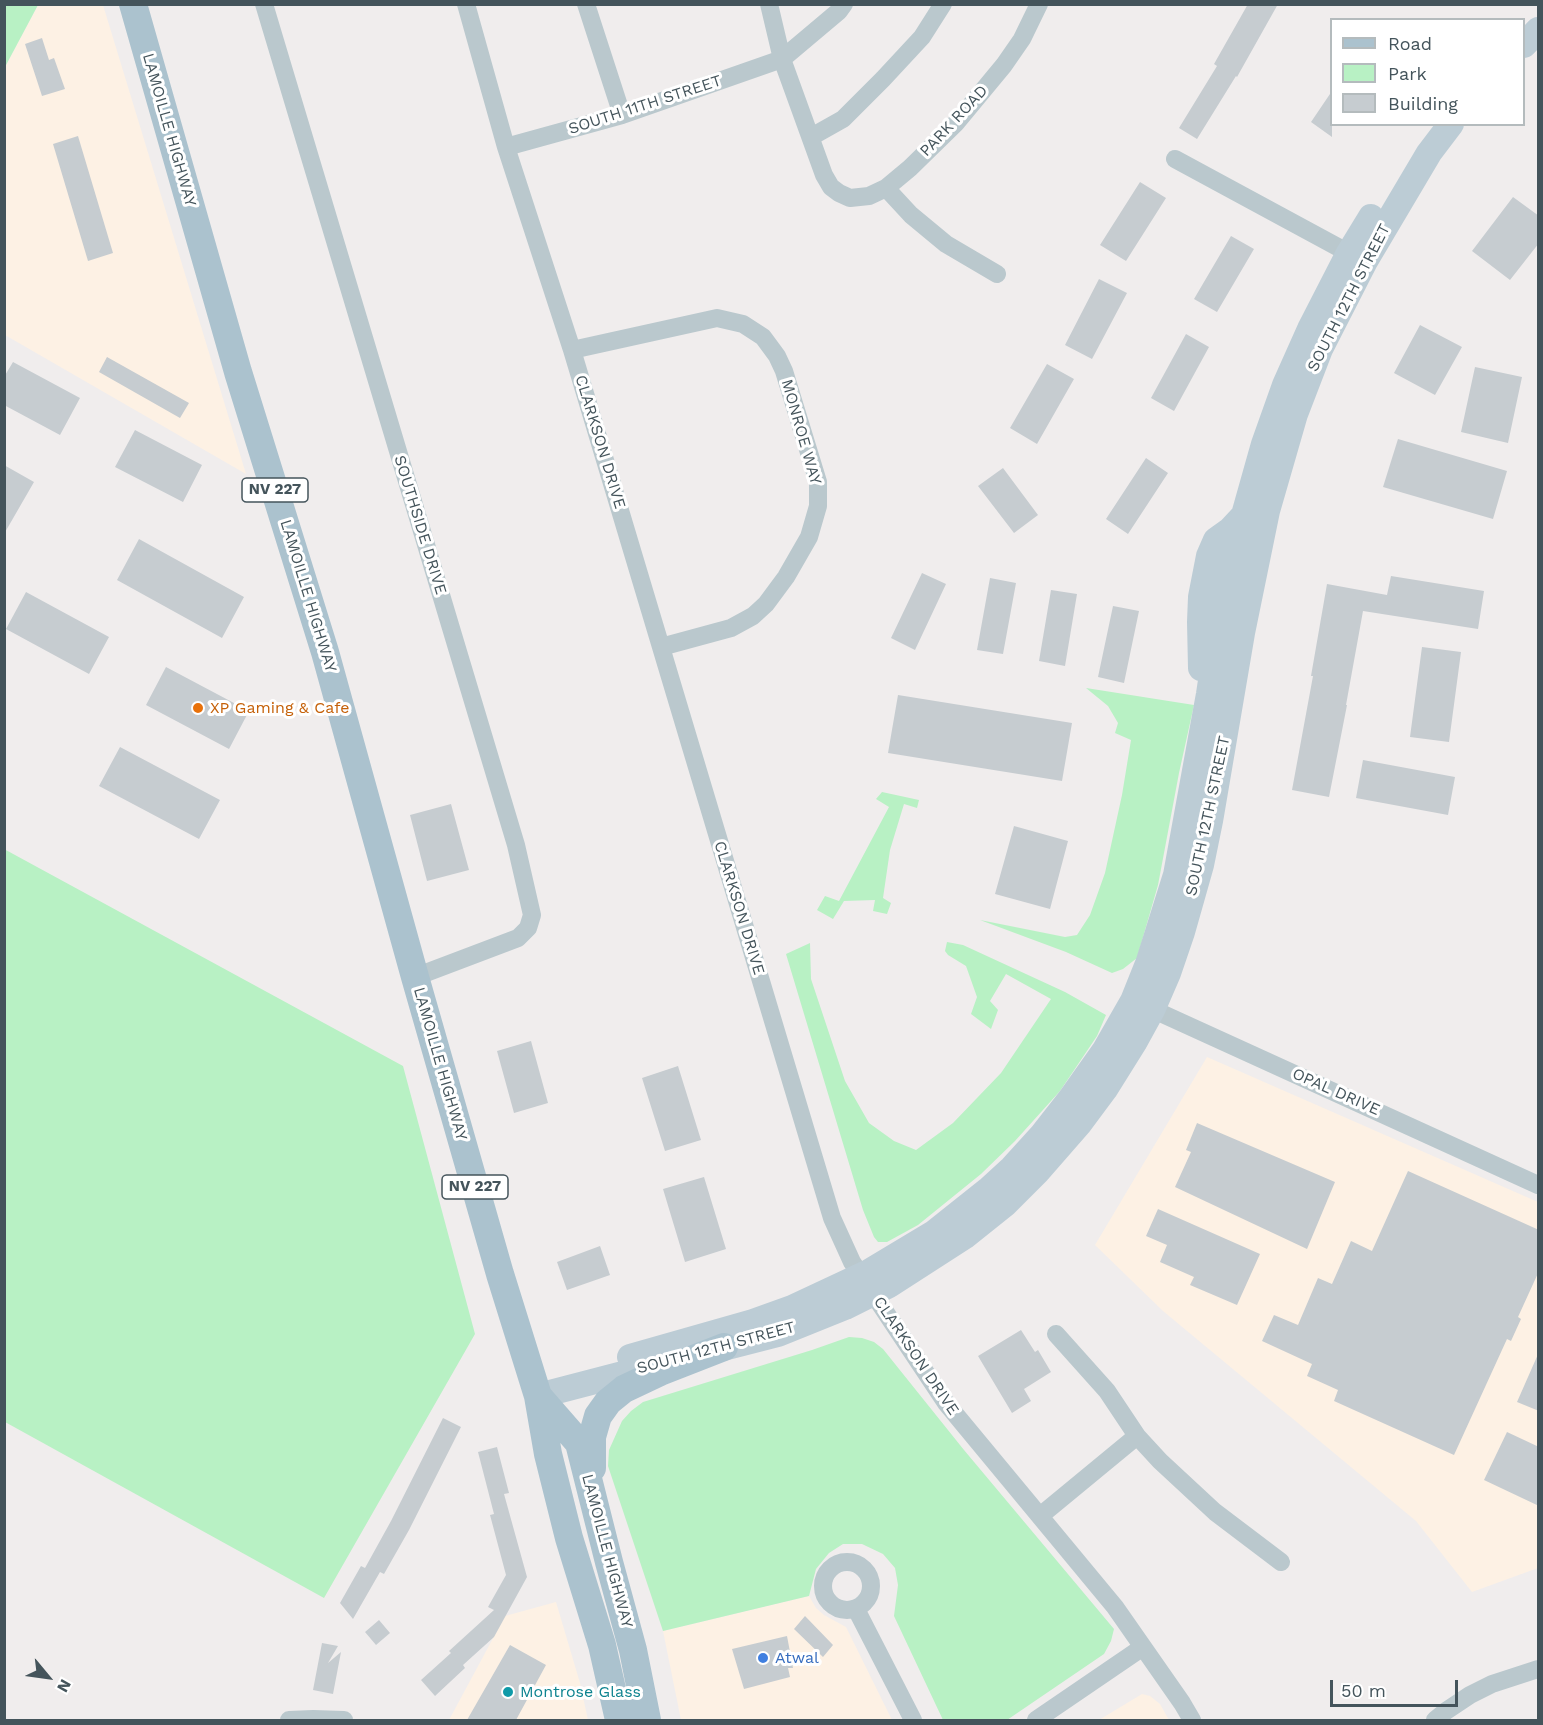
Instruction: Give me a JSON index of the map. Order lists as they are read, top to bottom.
{
  "streets": {
    "main road": ["LAMOILLE HIGHWAY", "SOUTH 12TH STREET", "NV 227"],
    "street": [
      "SOUTH 11TH STREET",
      "PARK ROAD",
      "MONROE WAY",
      "CLARKSON DRIVE",
      "SOUTHSIDE DRIVE",
      "OPAL DRIVE"
    ]
  },
  "crossings": [
    ["SOUTH 11TH STREET", "CLARKSON DRIVE"],
    ["LAMOILLE HIGHWAY", "SOUTH 12TH STREET"],
    ["LAMOILLE HIGHWAY", "SOUTHSIDE DRIVE"],
    ["SOUTH 12TH STREET", "CLARKSON DRIVE"],
    ["SOUTH 12TH STREET", "OPAL DRIVE"],
    ["MONROE WAY", "CLARKSON DRIVE"]
  ],
  "places": ["XP Gaming & Cafe", "Atwal", "Montrose Glass"],
  "legend": ["Road", "Park", "Building"],
  "scale_bar": "50 m",
  "north": "bottom right"
}
